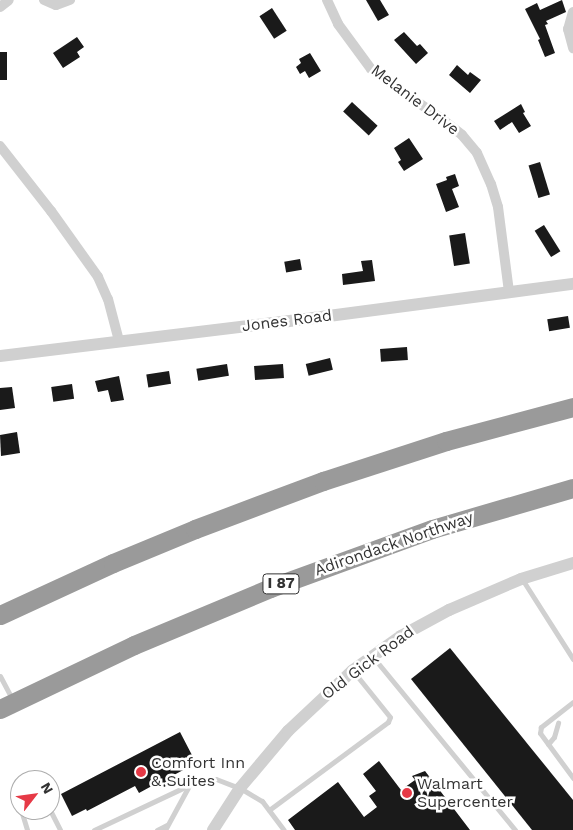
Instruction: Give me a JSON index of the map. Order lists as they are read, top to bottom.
{
  "streets": {
    "highway": ["Adirondack Northway", "I 87"],
    "street": ["Melanie Drive", "Jones Road", "Old Gick Road"]
  },
  "crossings": [
    ["Melanie Drive", "Jones Road"]
  ],
  "places": ["Comfort Inn & Suites", "Walmart Supercenter"],
  "north": "top right"
}
